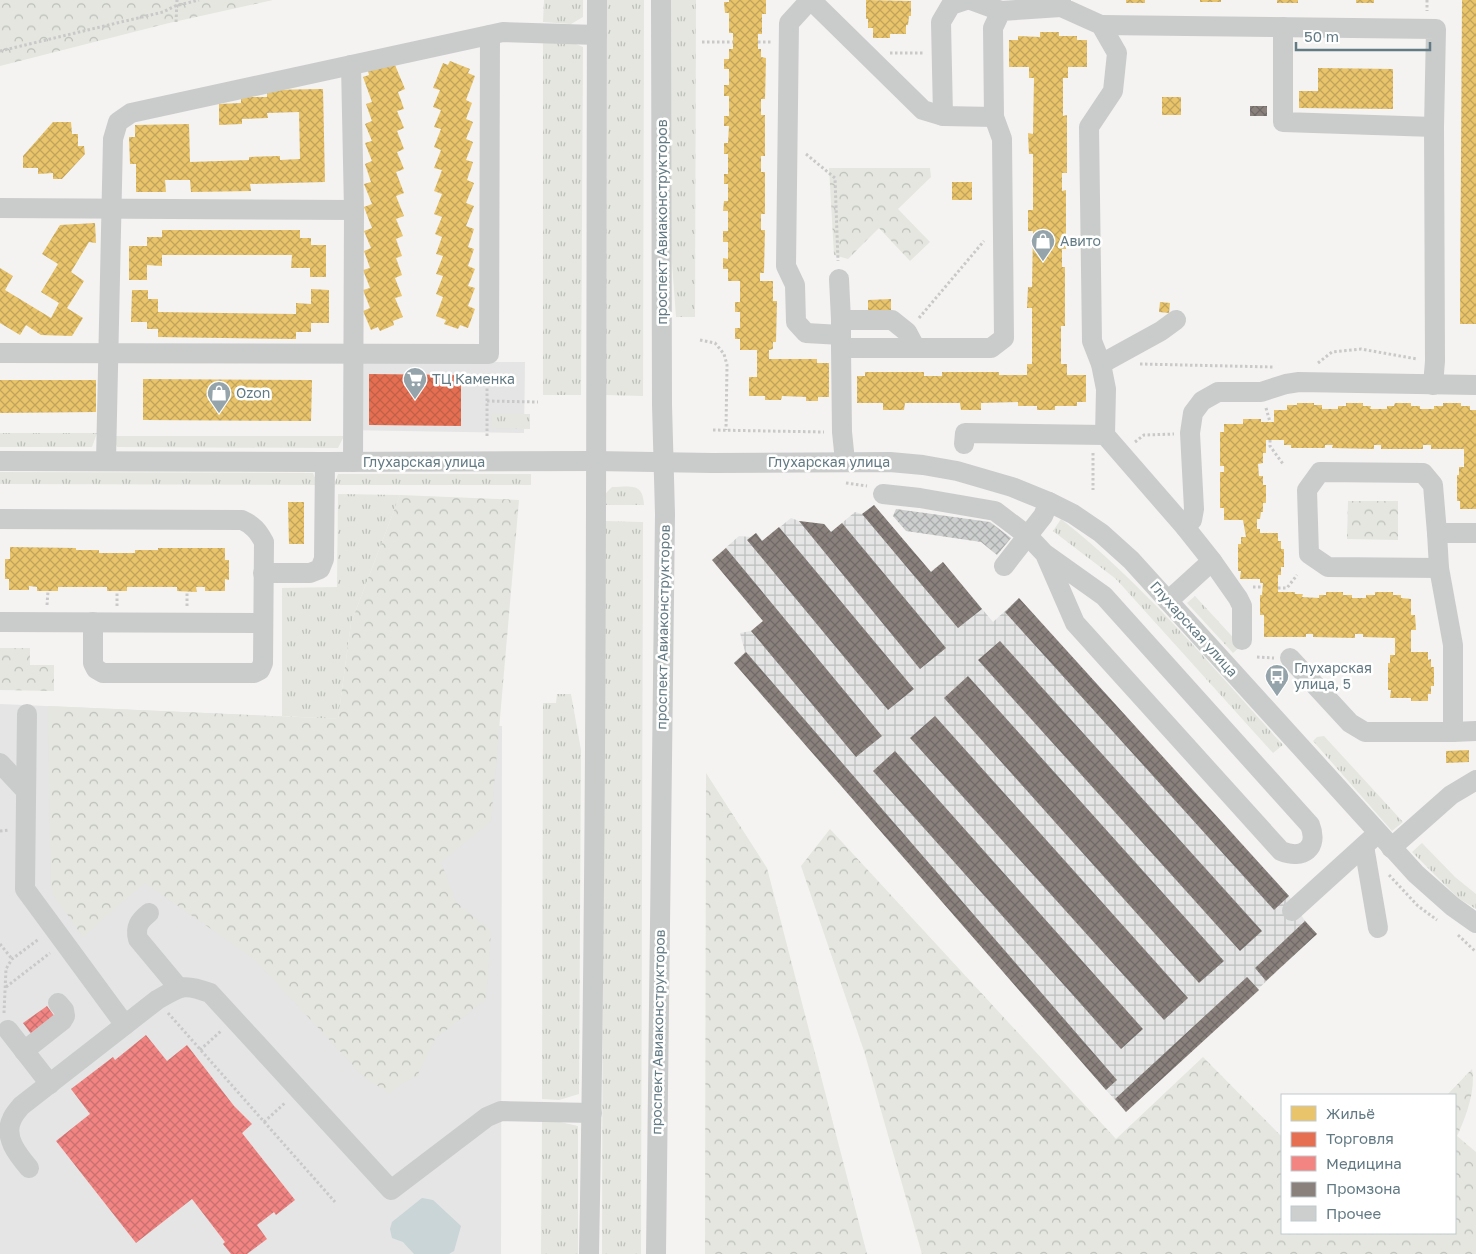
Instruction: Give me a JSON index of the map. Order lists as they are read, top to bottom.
{
  "streets": {
    "street": ["проспект Авиаконструкторов", "Глухарская улица"]
  },
  "crossings": [
    ["проспект Авиаконструкторов", "Глухарская улица"]
  ],
  "places": {
    "shop": ["Авито", "Ozon"],
    "supermarket": ["ТЦ Каменка"],
    "bus stop": ["Глухарская улица, 5"]
  },
  "legend": [
    "Жильё",
    "Торговля",
    "Медицина",
    "Промзона",
    "Прочее"
  ],
  "scale_bar": "50 m"
}
